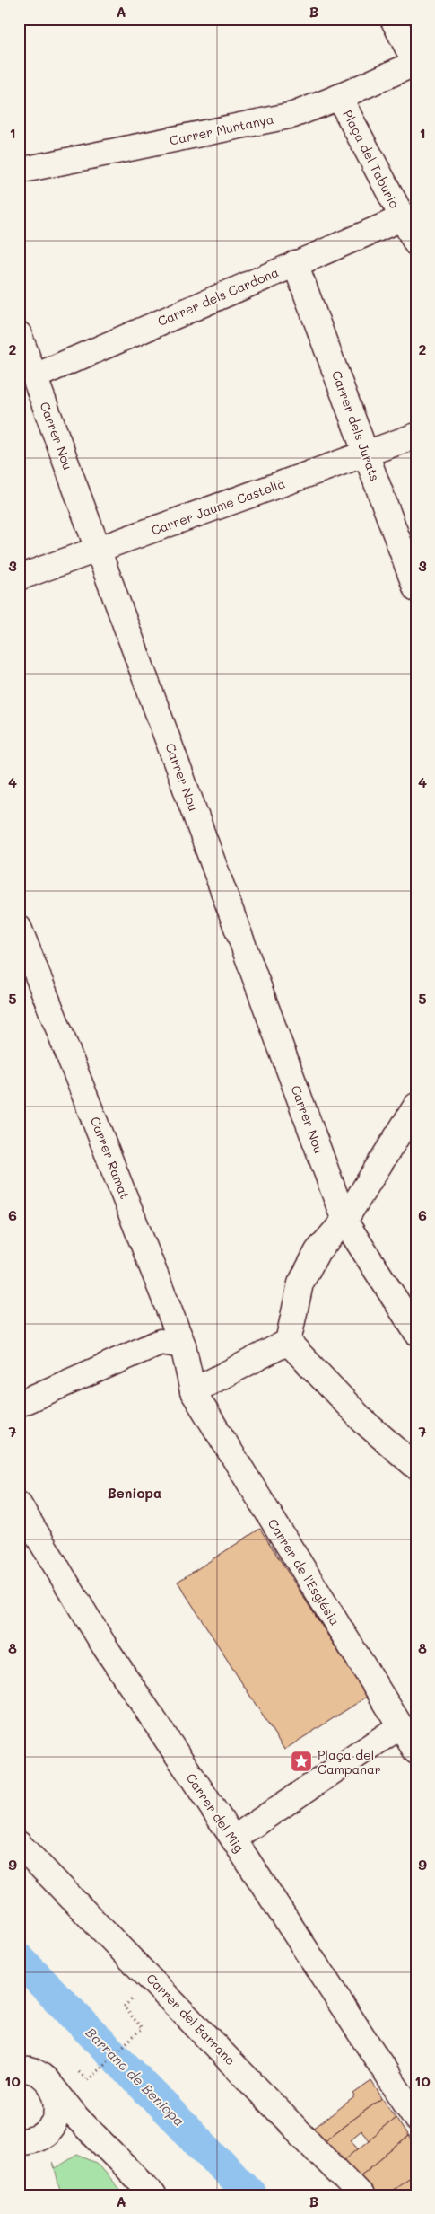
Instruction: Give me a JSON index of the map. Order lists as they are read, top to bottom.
{
  "streets": {
    "street": [
      "Carrer Muntanya",
      "Plaça del Taburio",
      "Carrer dels Cardona",
      "Carrer dels Jurats",
      "Carrer Nou",
      "Carrer Jaume Castellà",
      "Carrer Ramat",
      "Carrer de l'Església",
      "Carrer del Mig",
      "Carrer del Barranc"
    ]
  },
  "crossings": [
    ["Carrer Muntanya", "Plaça del Taburio"],
    ["Plaça del Taburio", "Carrer dels Cardona"],
    ["Carrer dels Cardona", "Carrer dels Jurats"],
    ["Carrer dels Cardona", "Carrer Nou"],
    ["Carrer dels Jurats", "Carrer Jaume Castellà"],
    ["Carrer Nou", "Carrer Jaume Castellà"],
    ["Carrer Ramat", "Carrer de l'Església"]
  ],
  "districts": ["Beniopa"],
  "water": ["Barranc de Beniopa"],
  "places": {
    "place": ["Plaça del Campanar"]
  },
  "grid": {
    "columns": ["A", "B"],
    "rows": [
      "1",
      "2",
      "3",
      "4",
      "5",
      "6",
      "7",
      "8",
      "9",
      "10"
    ]
  }
}
